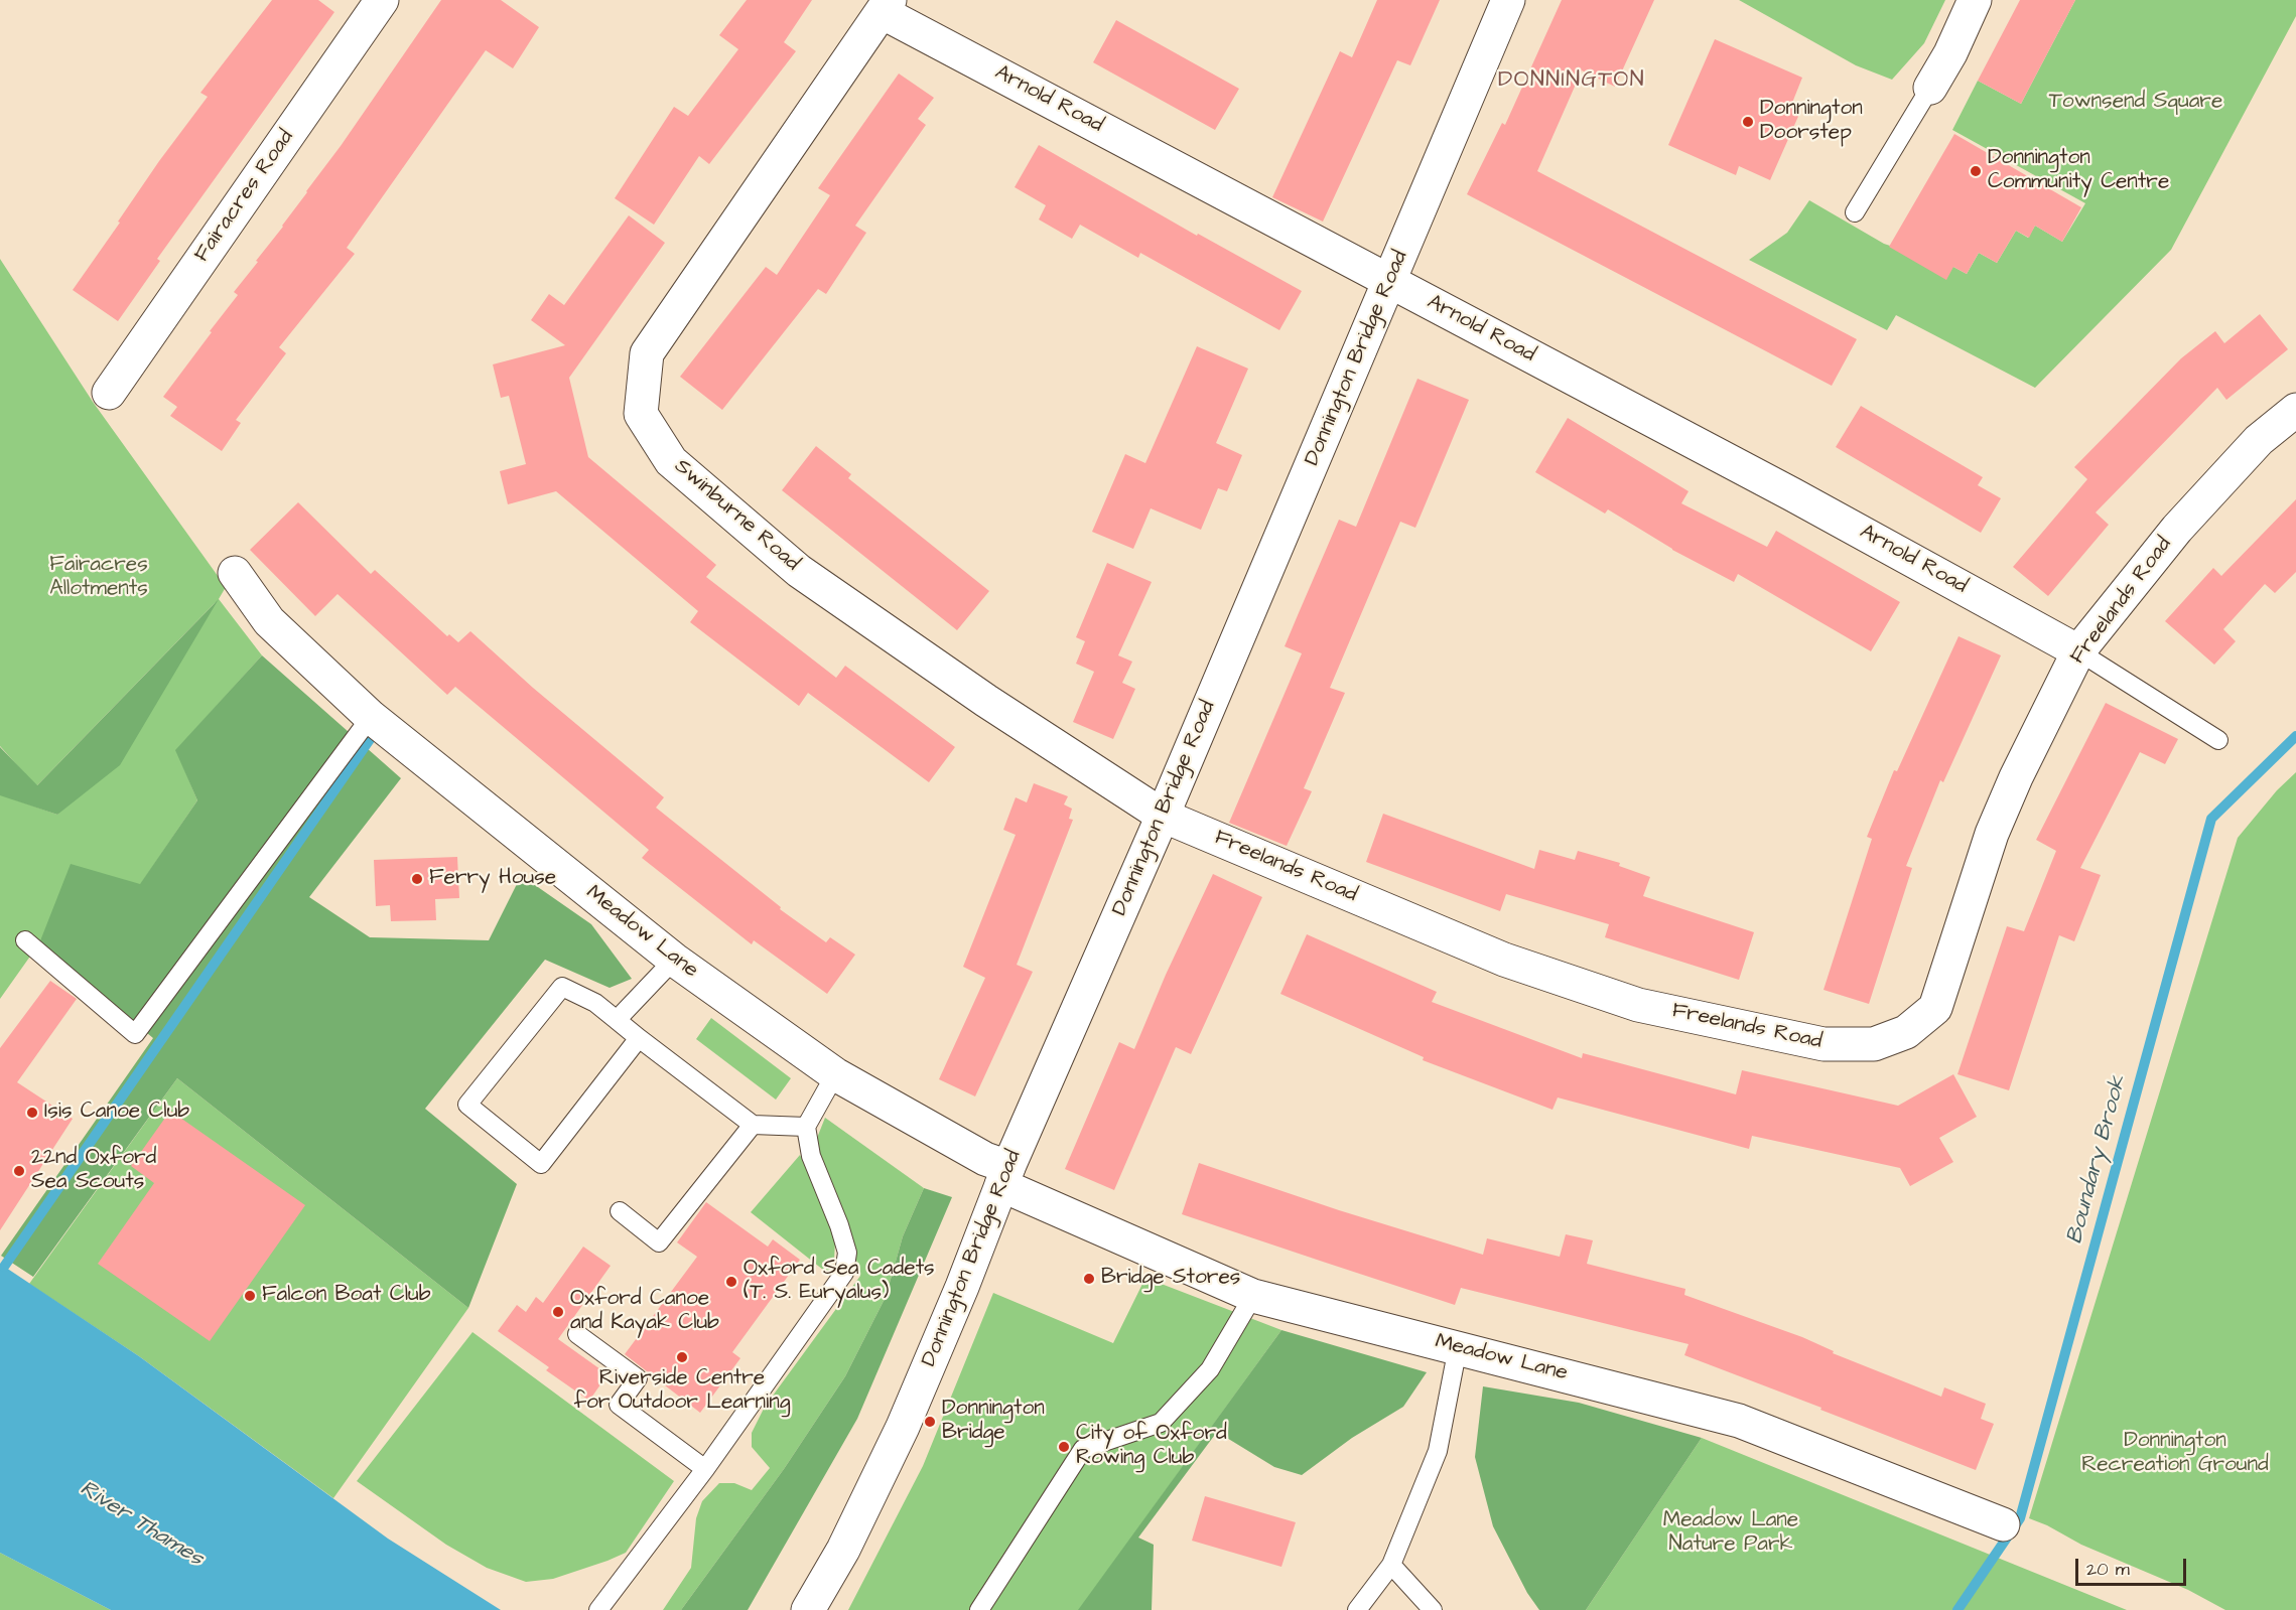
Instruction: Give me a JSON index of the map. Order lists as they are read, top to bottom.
{
  "streets": {
    "street": [
      "Arnold Road",
      "Fairacres Road",
      "Donnington Bridge Road",
      "Swinburne Road",
      "Freelands Road",
      "Meadow Lane"
    ]
  },
  "crossings": [
    ["Arnold Road", "Donnington Bridge Road"],
    ["Arnold Road", "Swinburne Road"],
    ["Arnold Road", "Freelands Road"],
    ["Donnington Bridge Road", "Swinburne Road"],
    ["Donnington Bridge Road", "Freelands Road"],
    ["Donnington Bridge Road", "Meadow Lane"],
    ["Swinburne Road", "Freelands Road"]
  ],
  "districts": ["DONNINGTON"],
  "water": ["Boundary Brook", "River Thames"],
  "parks": [
    "Townsend Square",
    "Fairacres Allotments",
    "Donnington Recreation Ground",
    "Meadow Lane Nature Park"
  ],
  "places": [
    "Donnington Doorstep",
    "Donnington Community Centre",
    "Ferry House",
    "Isis Canoe Club",
    "22nd Oxford Sea Scouts",
    "Bridge Stores",
    "Oxford Sea Cadets (T. S. Euryalus)",
    "Falcon Boat Club",
    "Oxford Canoe and Kayak Club",
    "Riverside Centre for Outdoor Learning",
    "Donnington Bridge",
    "City of Oxford Rowing Club"
  ],
  "scale_bar": "20 m"
}
